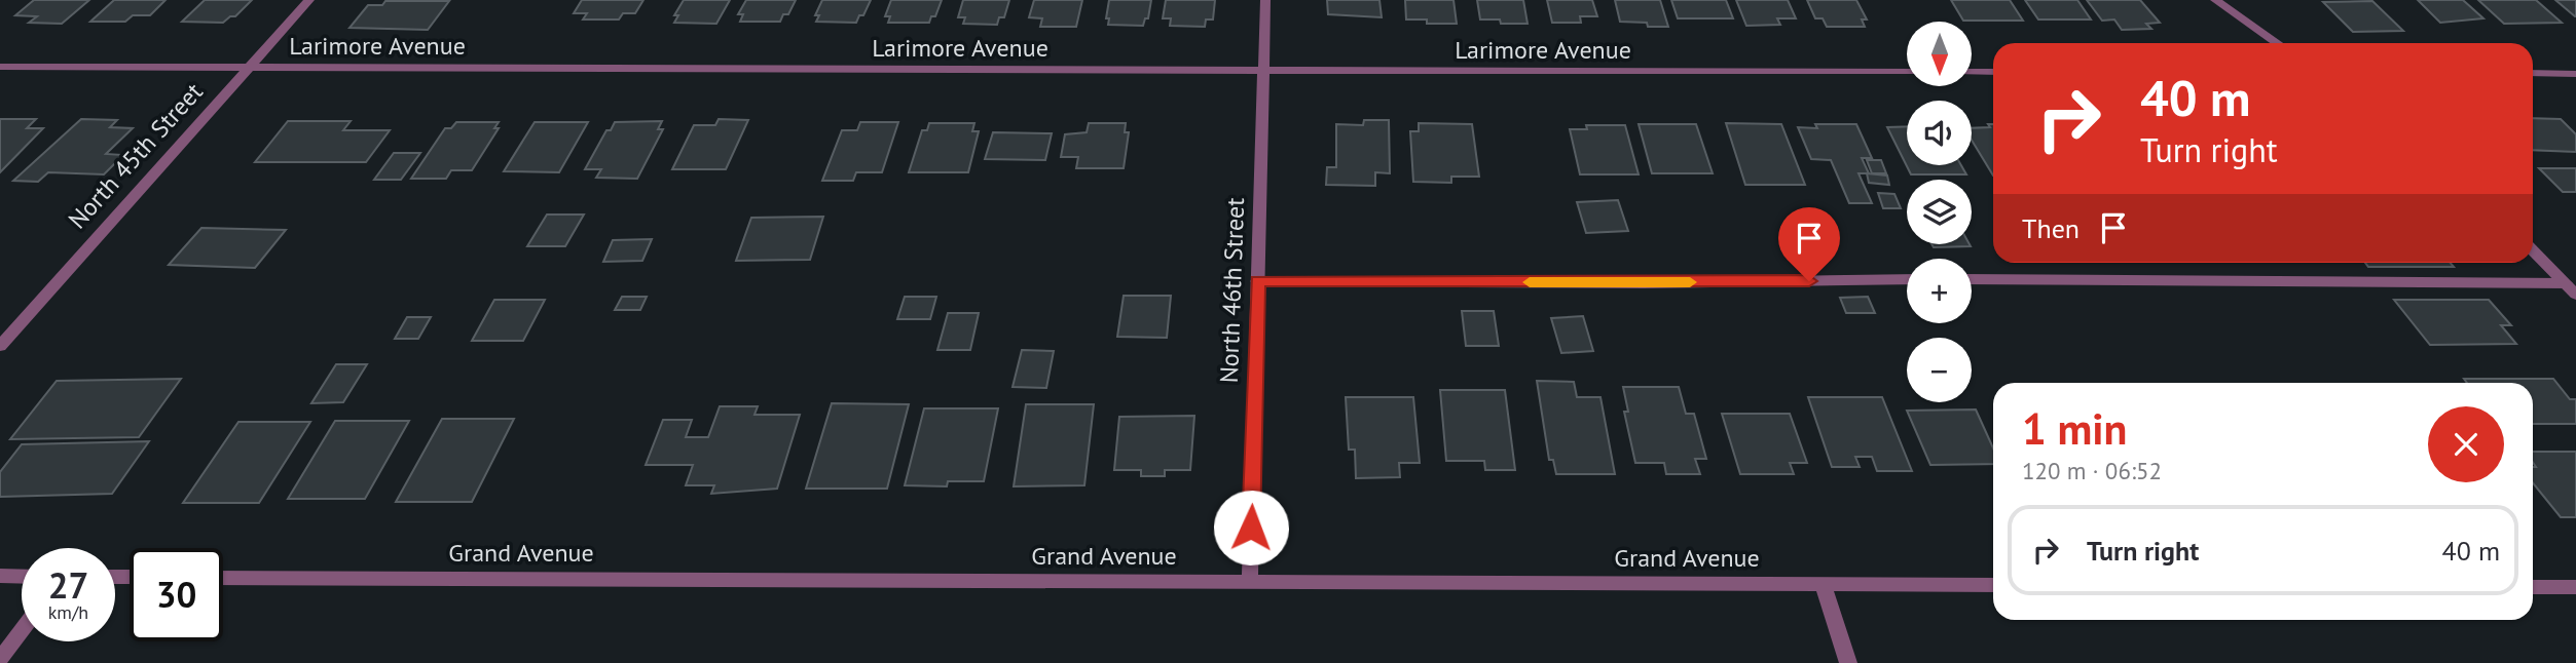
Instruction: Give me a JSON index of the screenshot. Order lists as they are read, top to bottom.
{
  "streets": {
    "street": [
      "Larimore Avenue",
      "North 45th Street",
      "North 46th Street",
      "Grand Avenue"
    ]
  },
  "crossings": [
    ["Larimore Avenue", "North 45th Street"],
    ["Larimore Avenue", "North 46th Street"],
    ["North 46th Street", "Grand Avenue"]
  ],
  "north": "bottom",
  "page": {
    "map_buttons": ["+", "−"],
    "turn": ["40 m", "Turn right"],
    "then": "Then",
    "heading": ["1 min", "120 m · 06:52"],
    "list": [
      {
        "name": "Turn right",
        "value": "40 m"
      }
    ],
    "speed": "27 km/h",
    "limit": "30"
  }
}
